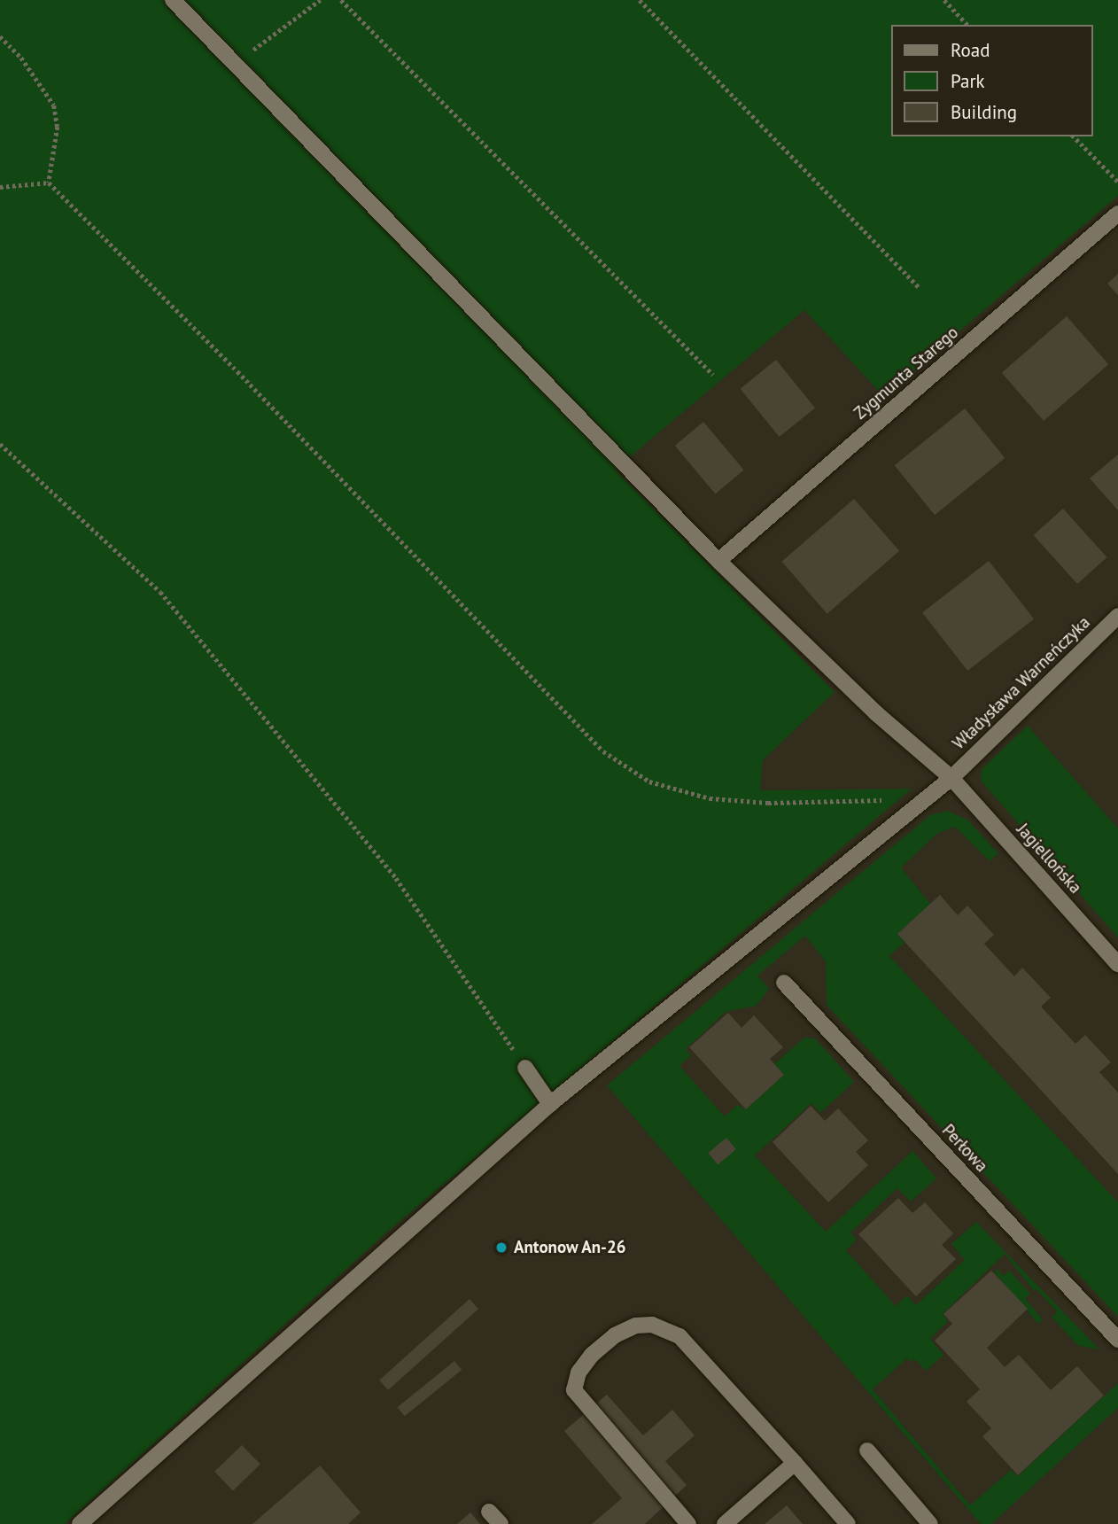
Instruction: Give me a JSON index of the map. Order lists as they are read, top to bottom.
{
  "streets": {
    "street": [
      "Zygmunta Starego",
      "Władysława Warneńczyka",
      "Jagiellońska",
      "Perłowa"
    ]
  },
  "crossings": [
    ["Zygmunta Starego", "Jagiellońska"],
    ["Władysława Warneńczyka", "Jagiellońska"]
  ],
  "places": ["Antonow An-26"],
  "legend": ["Road", "Park", "Building"]
}
